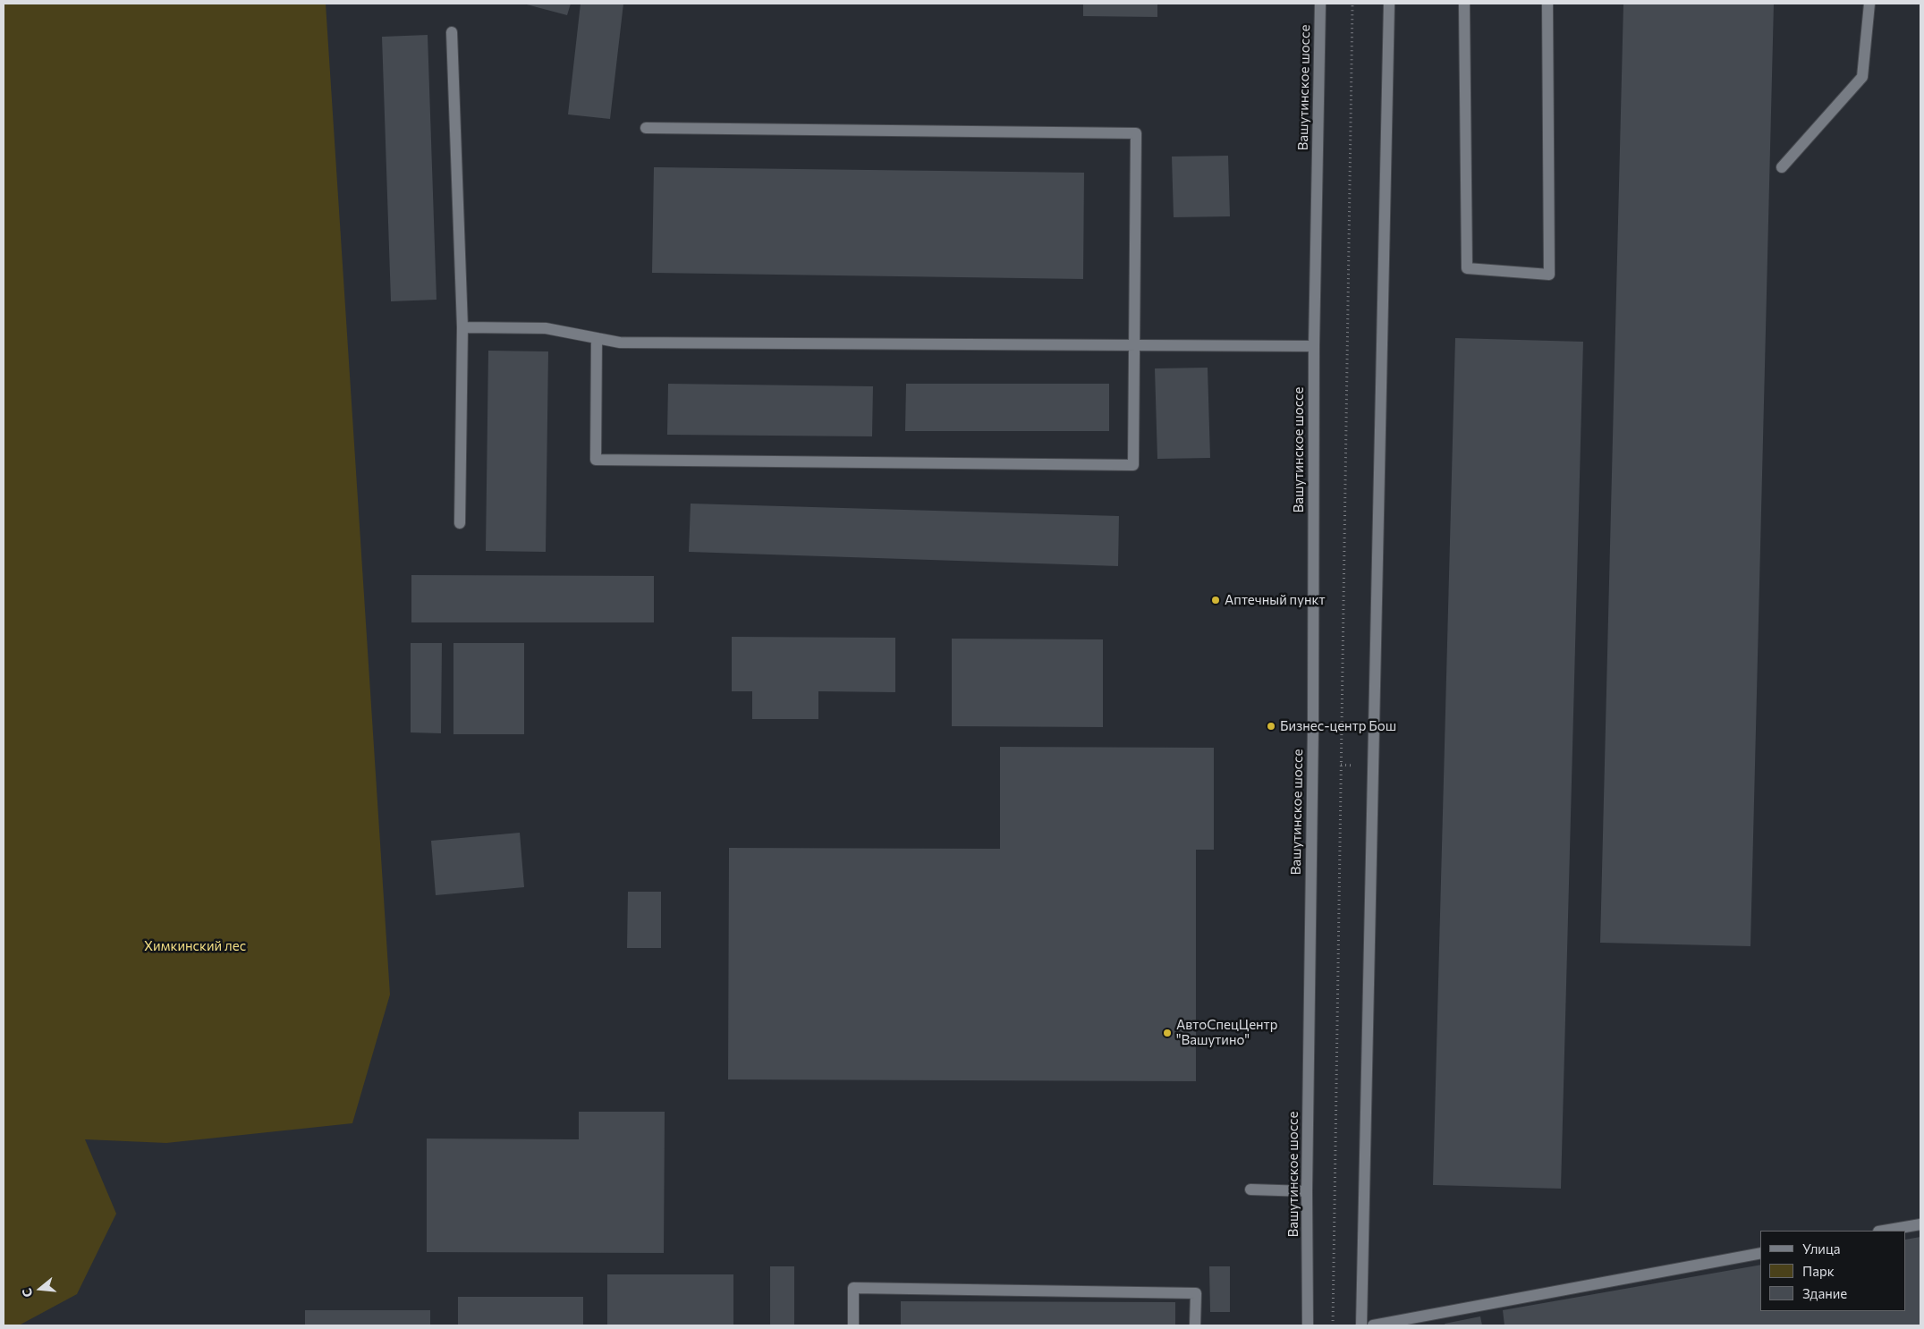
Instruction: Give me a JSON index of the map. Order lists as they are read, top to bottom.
{
  "streets": {
    "street": ["Вашутинское шоссе"]
  },
  "parks": ["Химкинский лес"],
  "places": ["Аптечный пункт", "Бизнес-центр Бош", "АвтоСпецЦентр \"Вашутино\""],
  "legend": ["Улица", "Парк", "Здание"],
  "north": "left"
}
